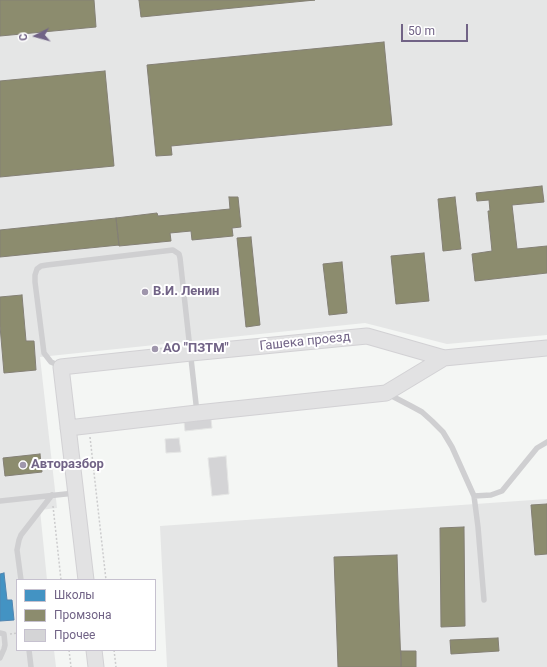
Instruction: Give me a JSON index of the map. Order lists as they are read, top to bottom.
{
  "streets": {
    "street": ["Гашека проезд"]
  },
  "places": ["В.И. Ленин", "АО \"ПЗТМ\"", "Авторазбор"],
  "legend": ["Школы", "Промзона", "Прочее"],
  "scale_bar": "50 m",
  "north": "left"
}
